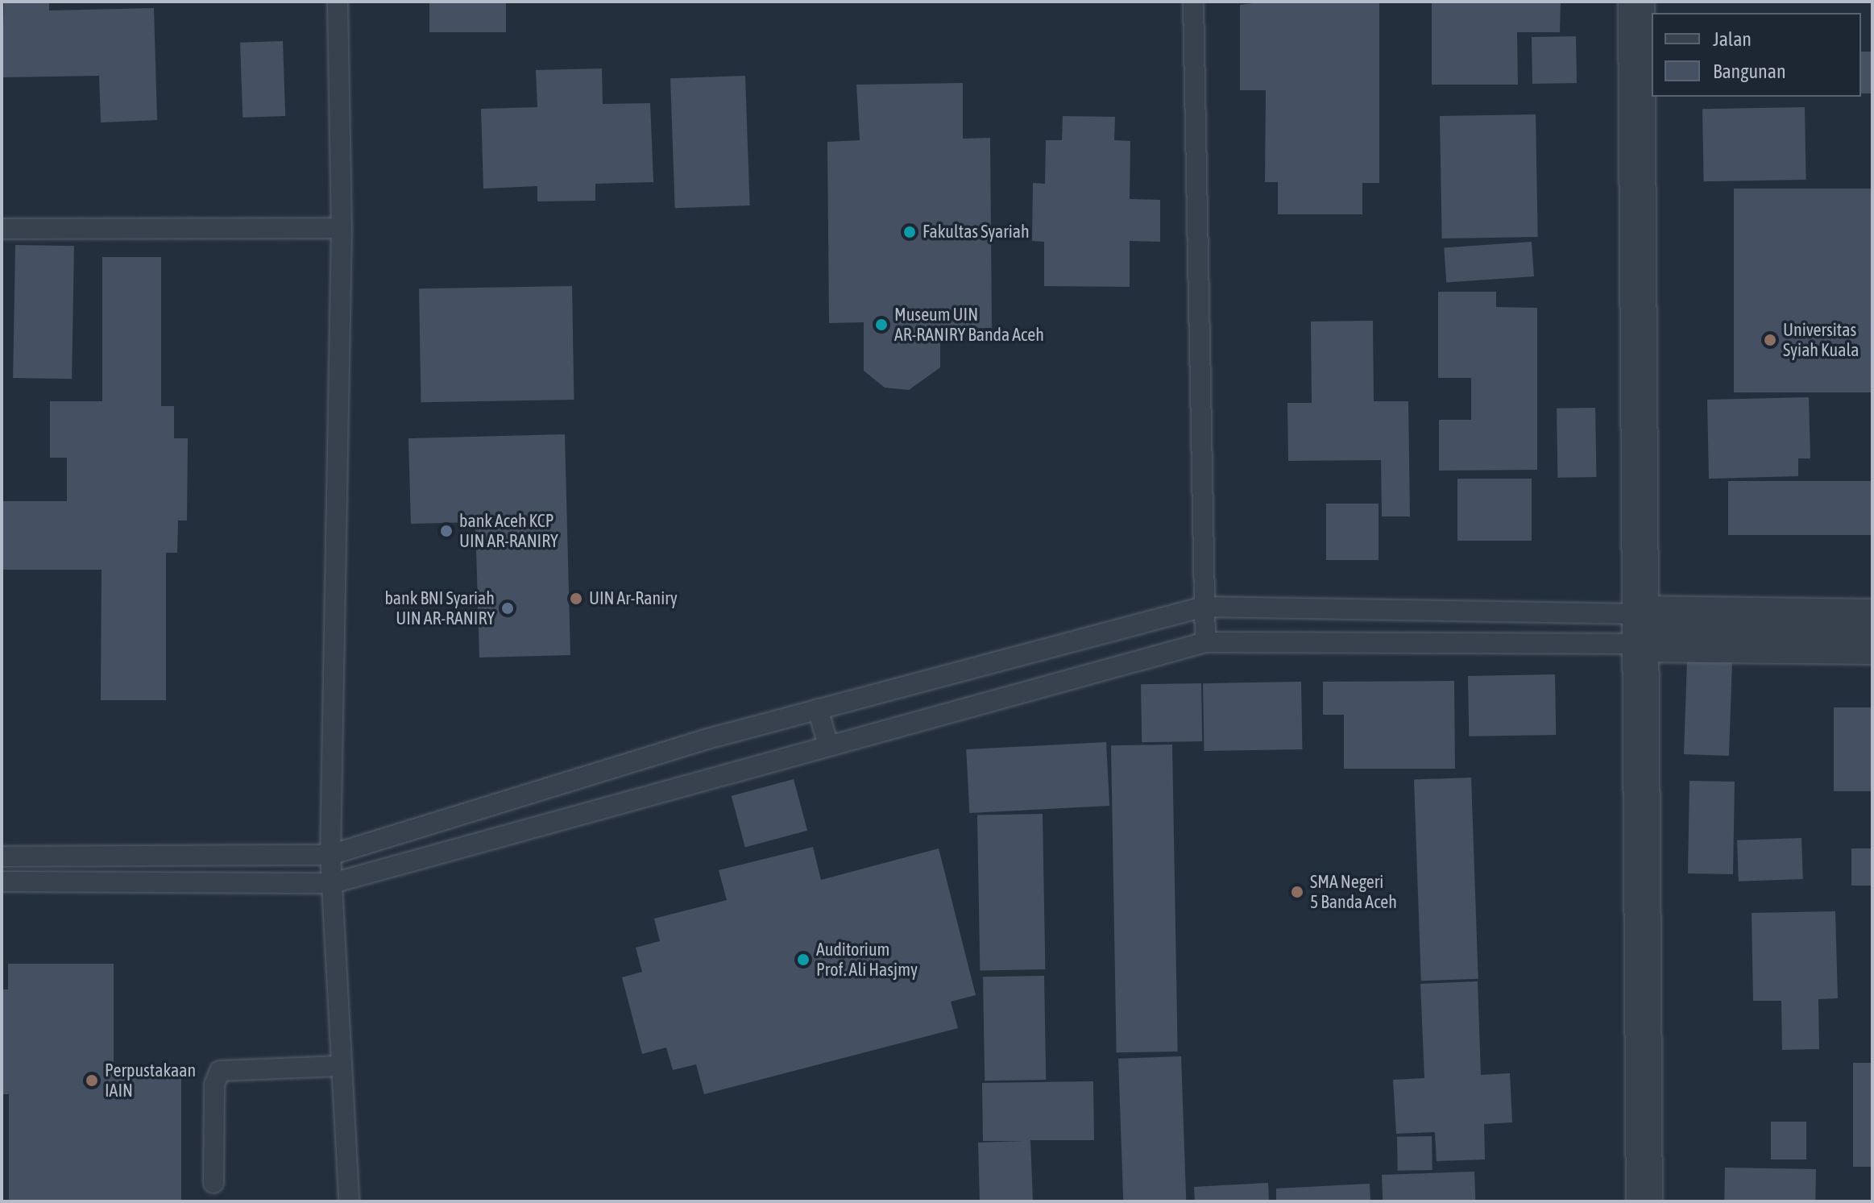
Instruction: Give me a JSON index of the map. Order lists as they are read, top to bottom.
{
  "places": [
    "Fakultas Syariah",
    "Museum UIN AR-RANIRY Banda Aceh",
    "Universitas Syiah Kuala",
    "bank Aceh KCP UIN AR-RANIRY",
    "UIN Ar-Raniry",
    "bank BNI Syariah UIN AR-RANIRY",
    "SMA Negeri 5 Banda Aceh",
    "Auditorium Prof. Ali Hasjmy",
    "Perpustakaan IAIN"
  ],
  "legend": ["Jalan", "Bangunan"]
}
